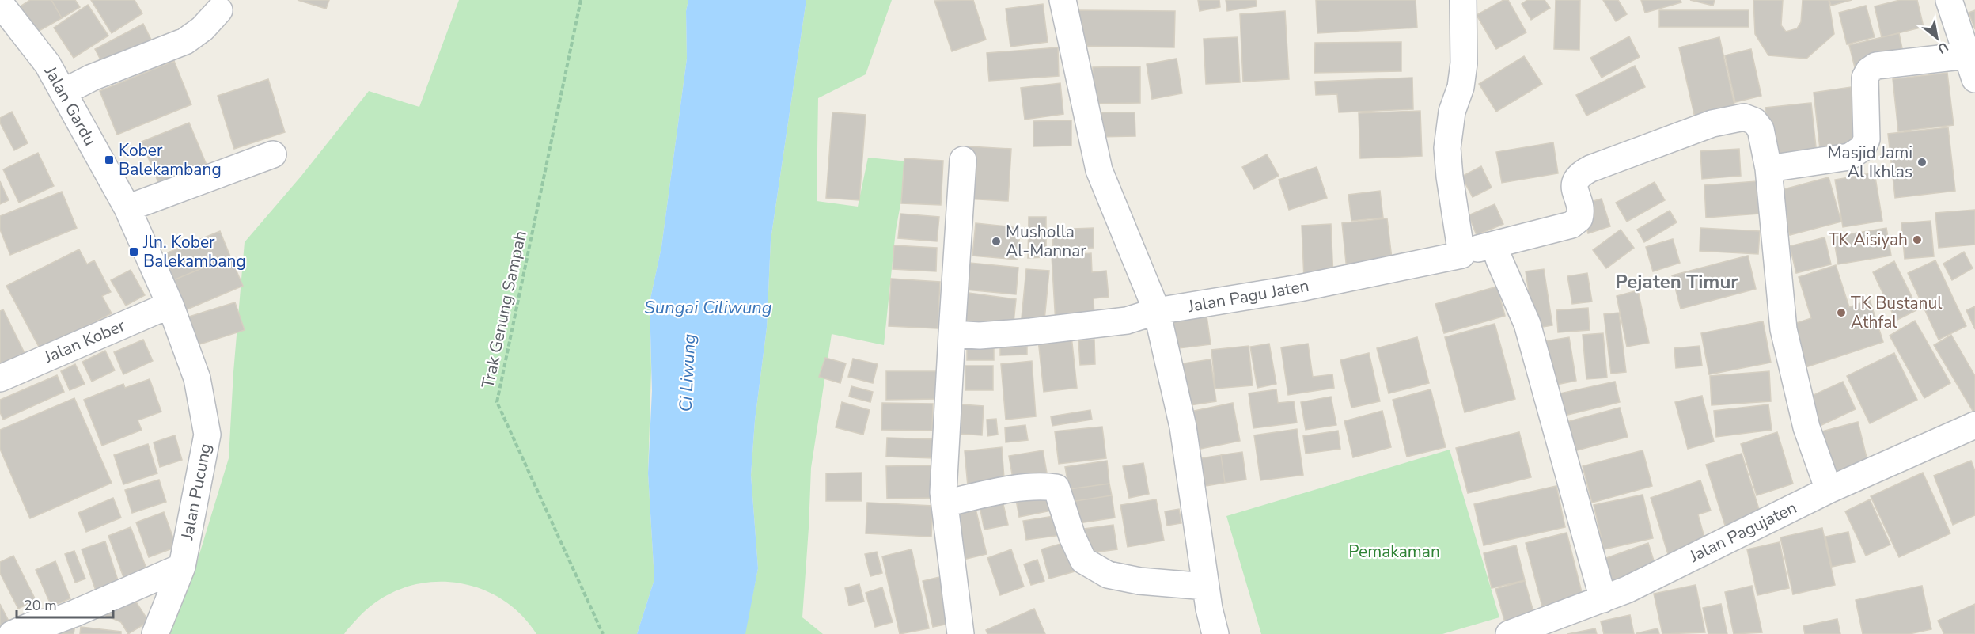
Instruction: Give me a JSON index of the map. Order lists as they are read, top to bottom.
{
  "streets": {
    "street": [
      "Jalan Gardu",
      "Jalan Pagu Jaten",
      "Jalan Kober",
      "Jalan Pucung",
      "Jalan Pagujaten"
    ],
    "path": ["Trak Genung Sampah"]
  },
  "crossings": [
    ["Jalan Gardu", "Jalan Kober"],
    ["Jalan Gardu", "Jalan Pucung"],
    ["Jalan Kober", "Jalan Pucung"]
  ],
  "districts": ["Pejaten Timur"],
  "water": ["Sungai Ciliwung", "Ci Liwung"],
  "parks": ["Pemakaman"],
  "places": {
    "transit": ["Kober Balekambang", "Jln. Kober Balekambang"],
    "other": [
      "Masjid Jami Al Ikhlas",
      "TK Aisiyah",
      "Musholla Al-Mannar",
      "TK Bustanul Athfal"
    ]
  },
  "scale_bar": "20 m",
  "north": "bottom right"
}
